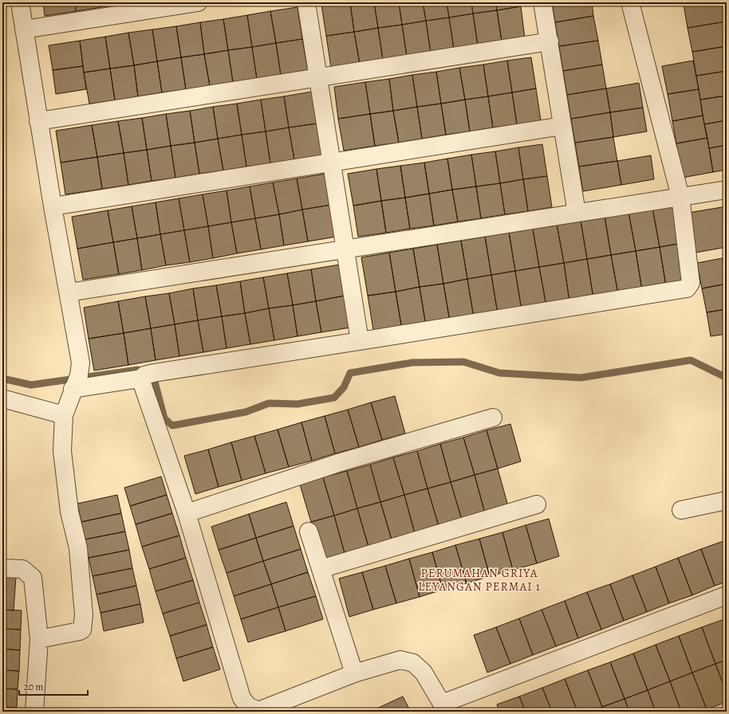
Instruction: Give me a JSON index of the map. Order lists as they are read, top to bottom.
{
  "districts": ["PERUMAHAN GRIYA LEYANGAN PERMAI 1"],
  "scale_bar": "20 m"
}
